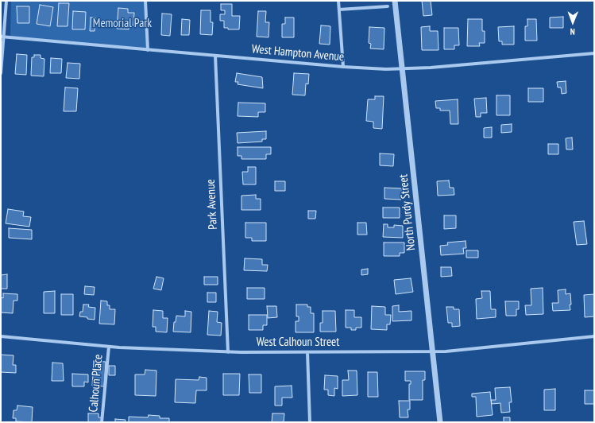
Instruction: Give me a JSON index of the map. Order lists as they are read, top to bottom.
{
  "streets": {
    "street": [
      "West Hampton Avenue",
      "Park Avenue",
      "North Purdy Street",
      "West Calhoun Street",
      "Calhoun Place"
    ]
  },
  "crossings": [
    ["West Hampton Avenue", "Park Avenue"],
    ["West Hampton Avenue", "North Purdy Street"],
    ["Park Avenue", "West Calhoun Street"],
    ["North Purdy Street", "West Calhoun Street"],
    ["West Calhoun Street", "Calhoun Place"]
  ],
  "parks": ["Memorial Park"],
  "north": "bottom"
}
